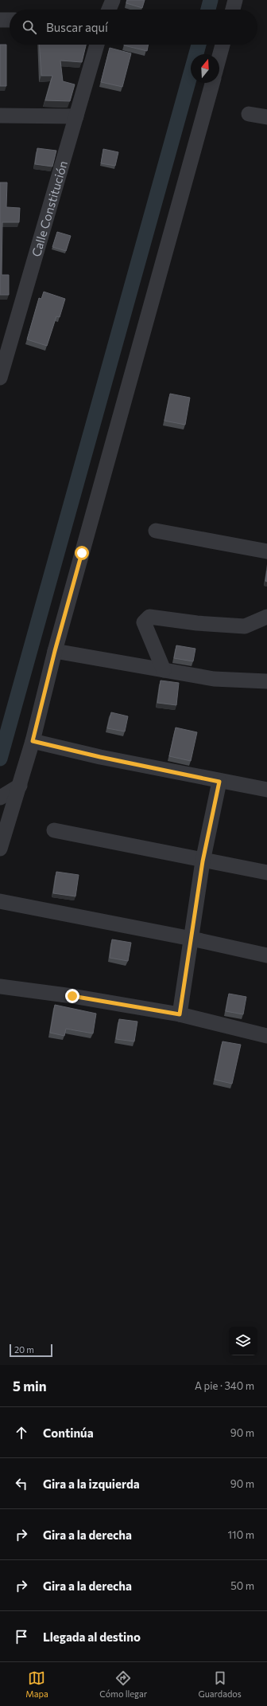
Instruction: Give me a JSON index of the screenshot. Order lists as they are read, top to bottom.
{
  "streets": {
    "street": ["Calle Constitución"]
  },
  "scale_bar": "20 m",
  "north": "top",
  "page": {
    "search": "Buscar aquí",
    "scale": "20 m",
    "heading": ["5 min", "A pie · 340 m"],
    "list": [
      ["Continúa", "90 m"],
      ["Gira a la izquierda", "90 m"],
      ["Gira a la derecha", "110 m"],
      ["Gira a la derecha", "50 m"],
      "Llegada al destino"
    ],
    "nav": ["Mapa", "Cómo llegar", "Guardados"]
  }
}
